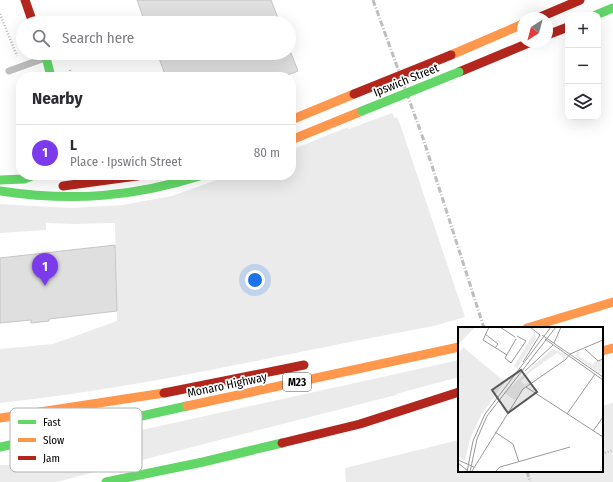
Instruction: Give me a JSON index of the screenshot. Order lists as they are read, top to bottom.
{
  "streets": {
    "main road": ["Ipswich Street", "M23", "Monaro Highway"]
  },
  "legend": ["Fast", "Slow", "Jam"],
  "north": "bottom left",
  "page": {
    "map_buttons": ["+", "−"],
    "search": "Search here",
    "heading": "Nearby",
    "list": [
      {
        "mark": "1",
        "name": "L",
        "note": "Place · Ipswich Street",
        "value": "80 m"
      }
    ],
    "pins": "1"
  }
}
